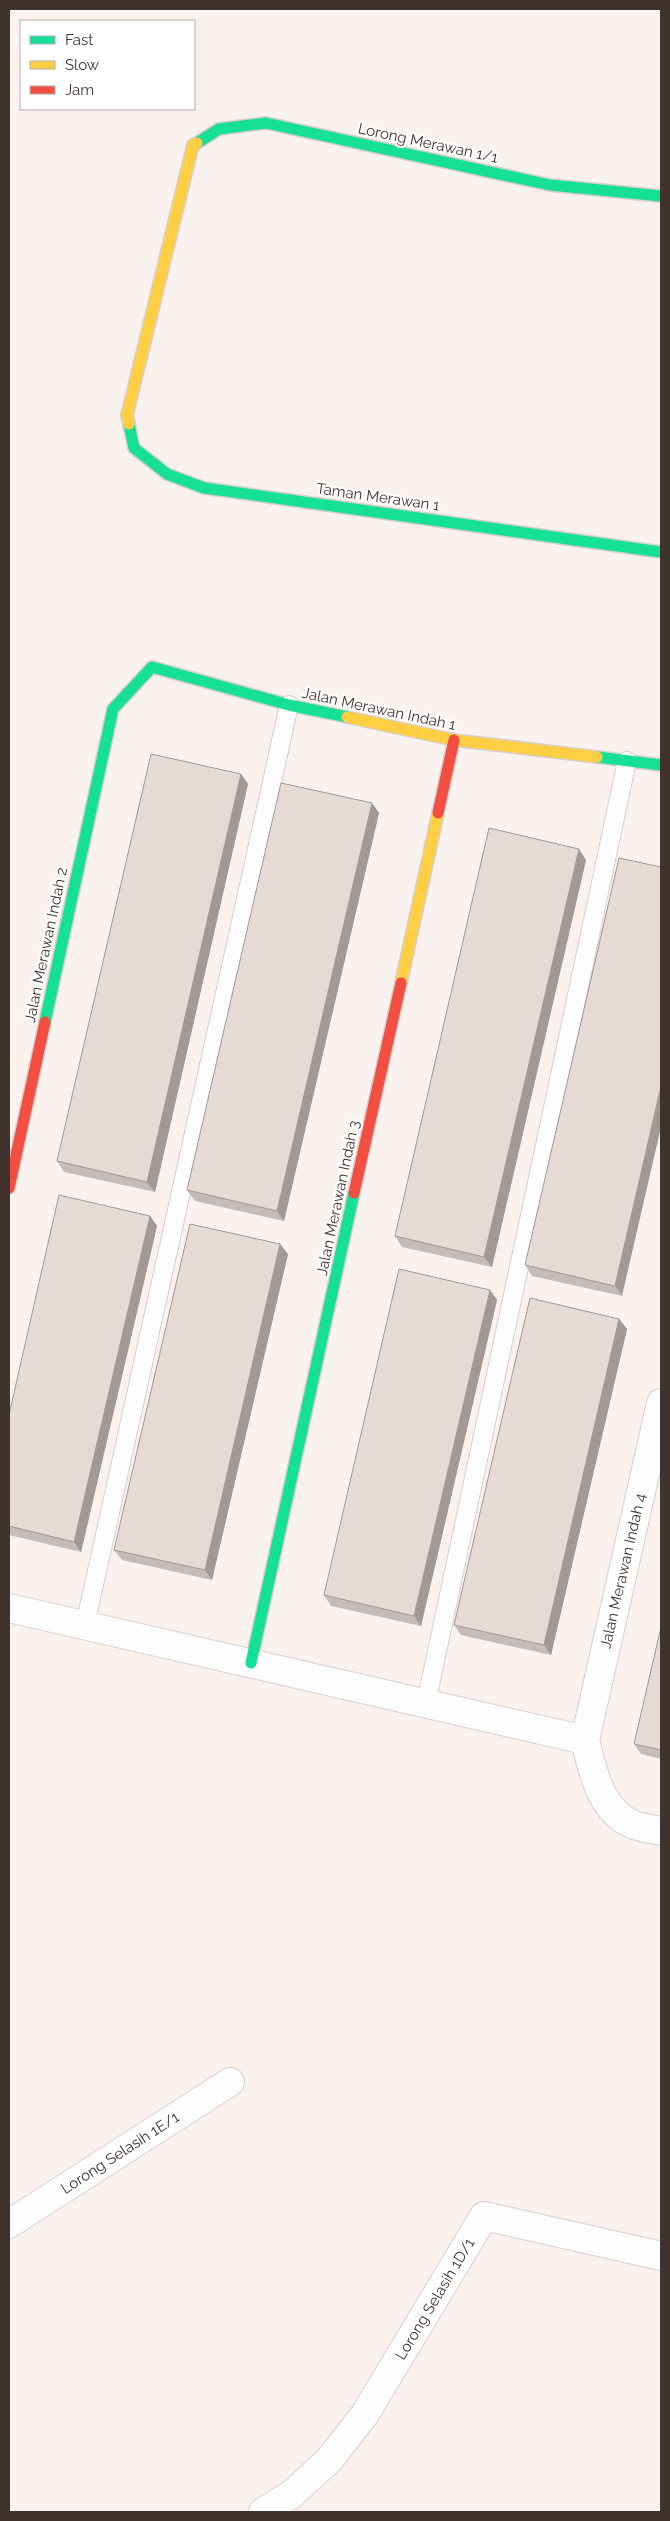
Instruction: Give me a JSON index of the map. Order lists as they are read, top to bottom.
{
  "streets": {
    "street": [
      "Lorong Merawan 1/1",
      "Taman Merawan 1",
      "Jalan Merawan Indah 1",
      "Jalan Merawan Indah 2",
      "Jalan Merawan Indah 3",
      "Jalan Merawan Indah 4",
      "Lorong Selasih 1E/1",
      "Lorong Selasih 1D/1"
    ]
  },
  "crossings": [
    ["Lorong Merawan 1/1", "Taman Merawan 1"],
    ["Jalan Merawan Indah 1", "Jalan Merawan Indah 2"],
    ["Jalan Merawan Indah 1", "Jalan Merawan Indah 3"]
  ],
  "legend": ["Fast", "Slow", "Jam"]
}
